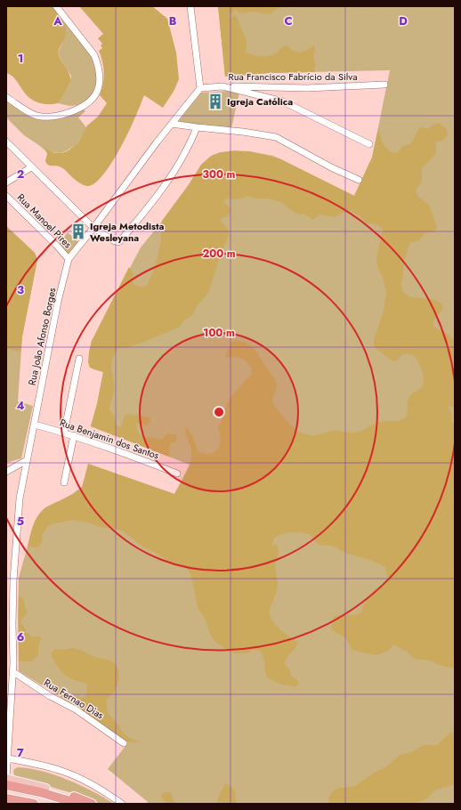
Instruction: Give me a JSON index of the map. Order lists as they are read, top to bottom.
{
  "streets": {
    "street": [
      "Rua Francisco Fabrício da Silva",
      "Rua Manoel Pires",
      "Rua João Afonso Borges",
      "Rua Benjamin dos Santos",
      "Rua Fernao Dias"
    ]
  },
  "crossings": [
    ["Rua Manoel Pires", "Rua João Afonso Borges"],
    ["Rua João Afonso Borges", "Rua Benjamin dos Santos"],
    ["Rua João Afonso Borges", "Rua Fernao Dias"]
  ],
  "places": {
    "building": ["Igreja Católica", "Igreja Metodista Wesleyana"]
  },
  "grid": {
    "columns": [
      "A",
      "B",
      "C",
      "D"
    ],
    "rows": [
      "1",
      "2",
      "3",
      "4",
      "5",
      "6",
      "7"
    ]
  },
  "rings": ["300 m", "200 m", "100 m"]
}
